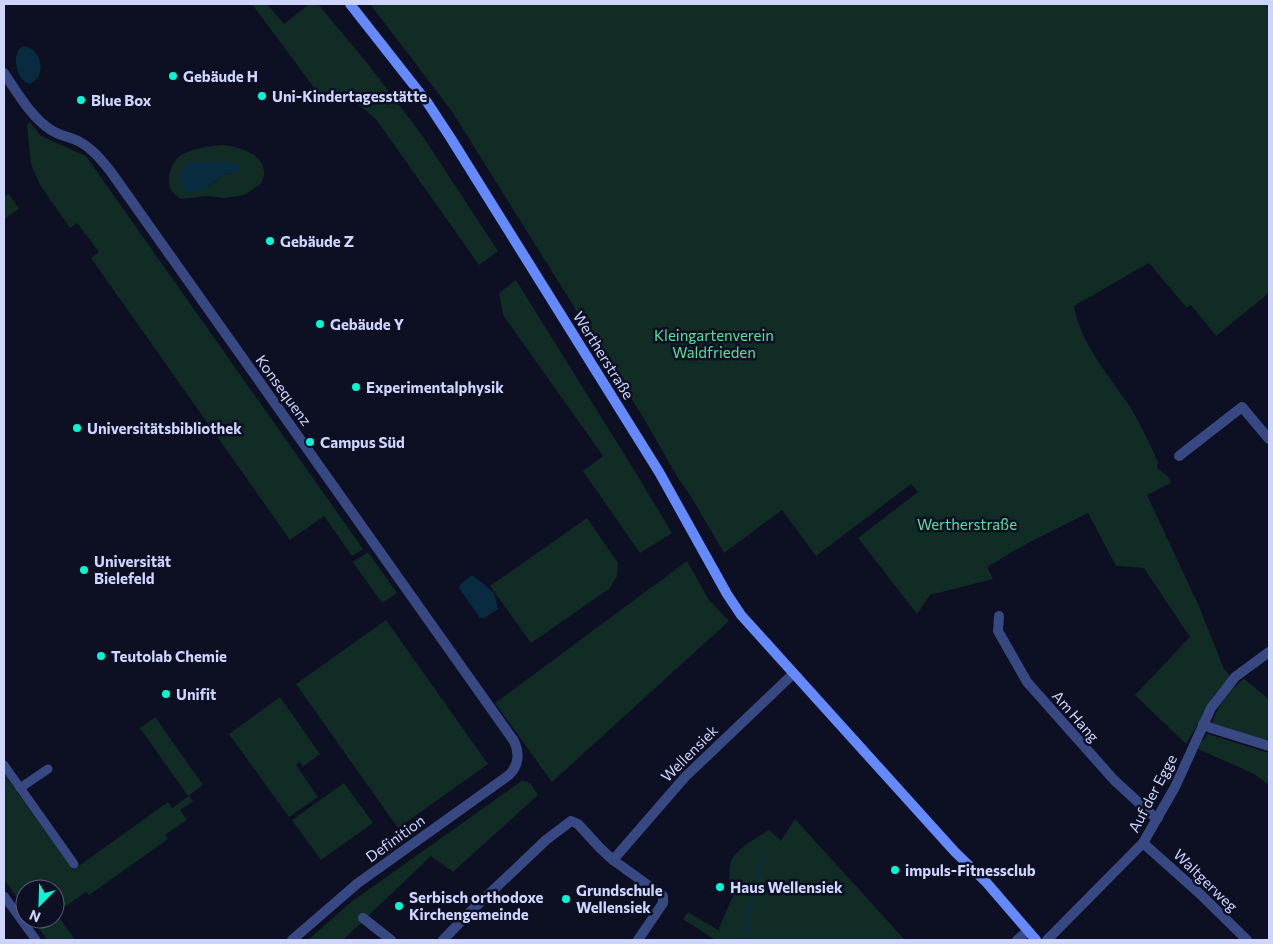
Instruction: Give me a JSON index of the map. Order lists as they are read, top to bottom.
{
  "streets": {
    "main road": ["Wertherstraße"],
    "street": [
      "Konsequenz",
      "Am Hang",
      "Wellensiek",
      "Auf der Egge",
      "Definition",
      "Waltgerweg"
    ]
  },
  "crossings": [
    ["Wertherstraße", "Wellensiek"],
    ["Konsequenz", "Definition"],
    ["Am Hang", "Auf der Egge"],
    ["Auf der Egge", "Waltgerweg"]
  ],
  "parks": ["Kleingartenverein Waldfrieden", "Wertherstraße"],
  "places": [
    "Gebäude H",
    "Uni-Kindertagesstätte",
    "Blue Box",
    "Gebäude Z",
    "Gebäude Y",
    "Experimentalphysik",
    "Universitätsbibliothek",
    "Campus Süd",
    "Universität Bielefeld",
    "Teutolab Chemie",
    "Unifit",
    "impuls-Fitnessclub",
    "Haus Wellensiek",
    "Grundschule Wellensiek",
    "Serbisch orthodoxe Kirchengemeinde"
  ],
  "north": "bottom left"
}
